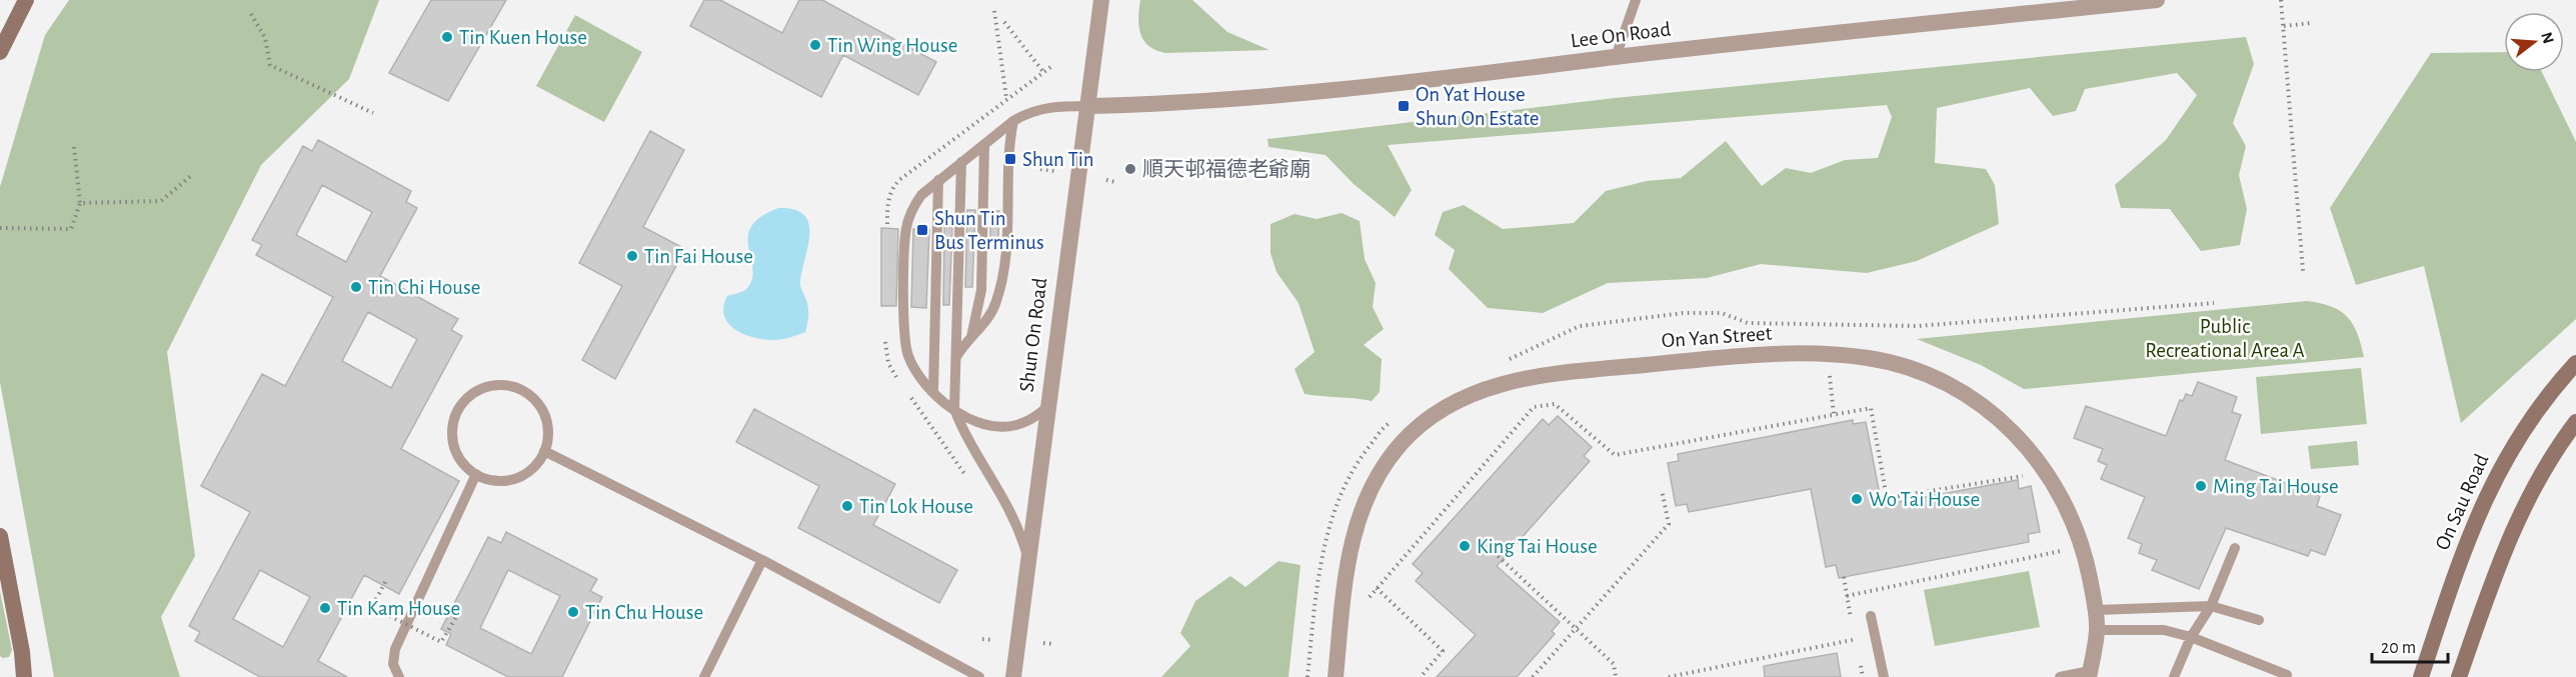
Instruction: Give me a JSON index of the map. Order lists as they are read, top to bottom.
{
  "streets": {
    "main road": ["On Sau Road"],
    "street": ["Lee On Road", "Shun On Road", "On Yan Street"]
  },
  "crossings": [
    ["Lee On Road", "Shun On Road"]
  ],
  "parks": ["Public Recreational Area A"],
  "places": {
    "other": [
      "Tin Kuen House",
      "Tin Wing House",
      "順天邨福德老爺廟",
      "Tin Fai House",
      "Tin Chi House",
      "Ming Tai House",
      "Wo Tai House",
      "Tin Lok House",
      "King Tai House",
      "Tin Kam House",
      "Tin Chu House"
    ],
    "transit": ["On Yat House Shun On Estate", "Shun Tin", "Shun Tin Bus Terminus"]
  },
  "scale_bar": "20 m",
  "north": "right"
}
